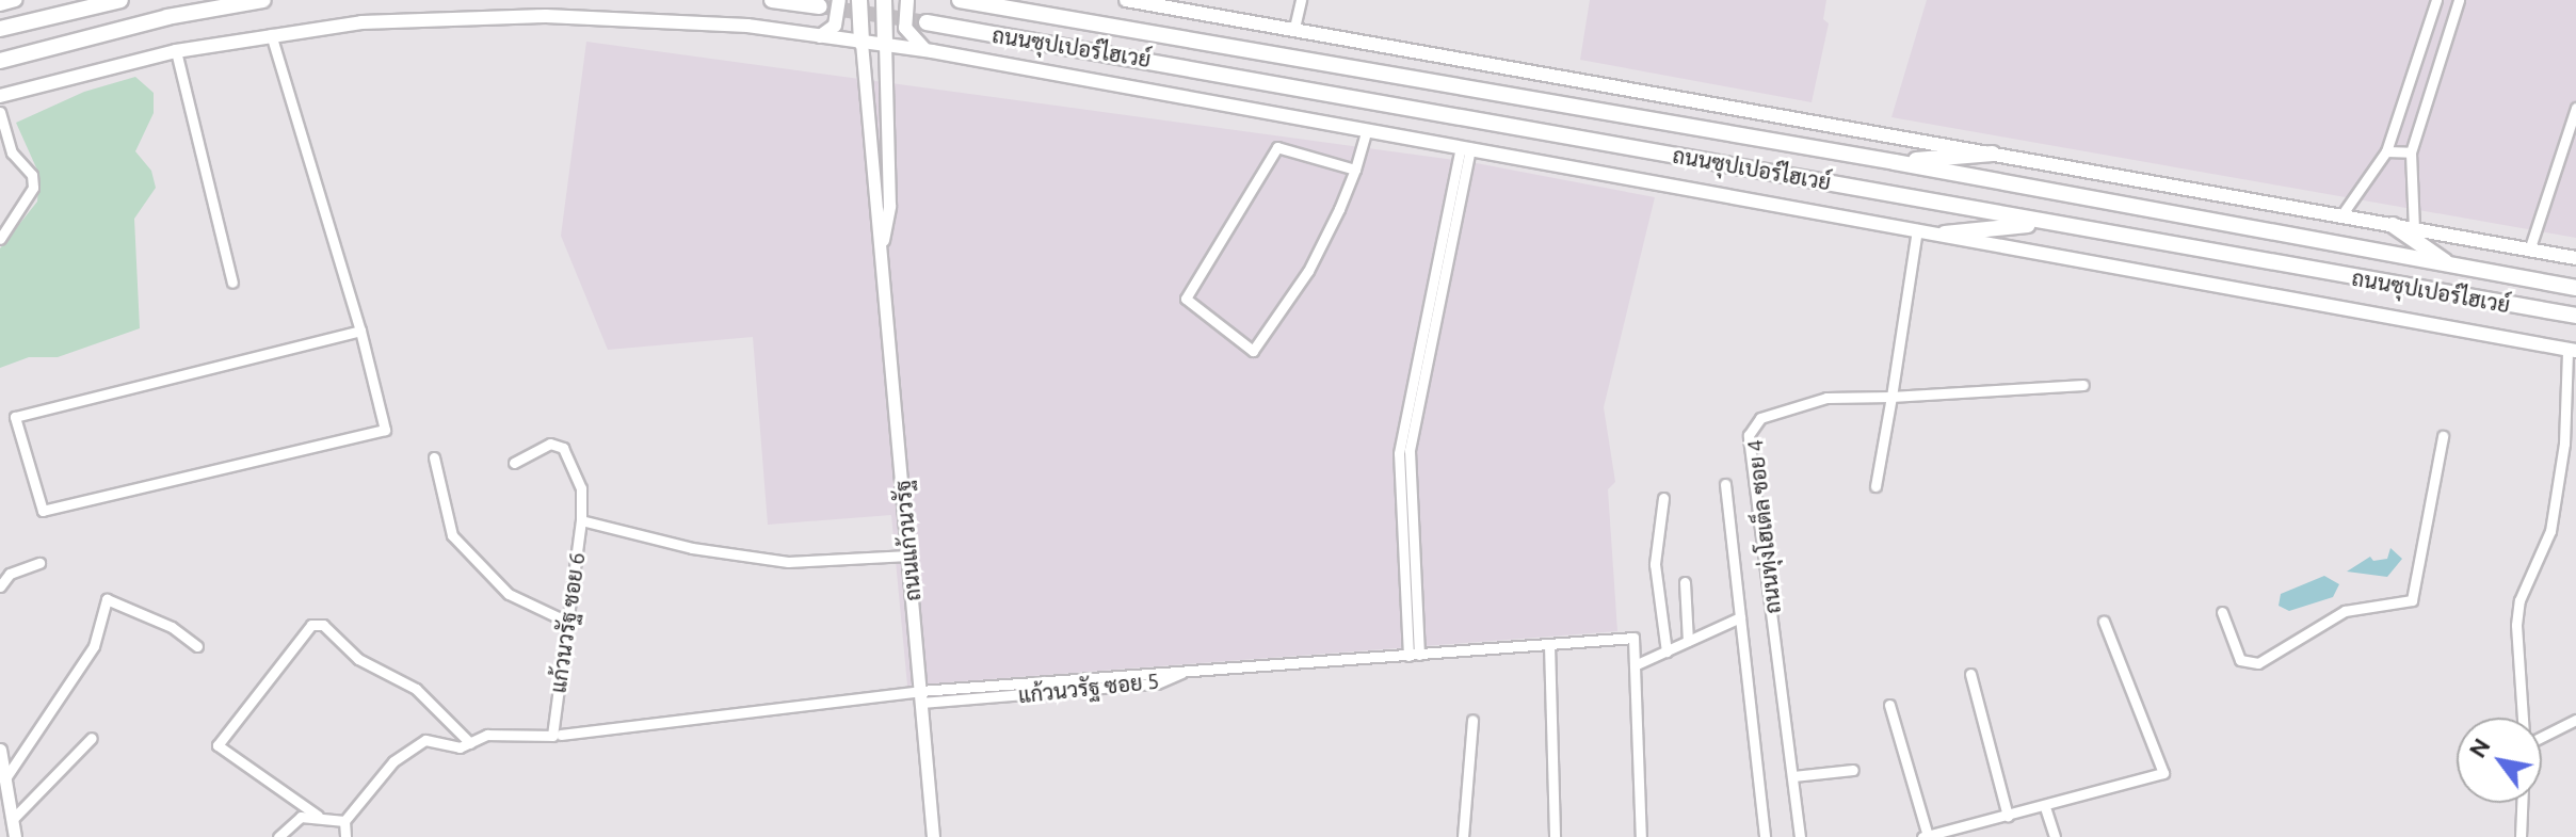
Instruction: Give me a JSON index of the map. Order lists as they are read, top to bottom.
{
  "streets": {
    "main road": ["ถนนซุปเปอร์ไฮเวย์", "ถนนแก้วนวรัฐ"],
    "street": ["ถนนทุ่งโฮเต็ล ซอย 4", "แก้วนวรัฐ ซอย 6", "แก้วนวรัฐ ซอย 5"]
  },
  "crossings": [
    ["ถนนแก้วนวรัฐ", "แก้วนวรัฐ ซอย 5"]
  ],
  "north": "top left"
}
